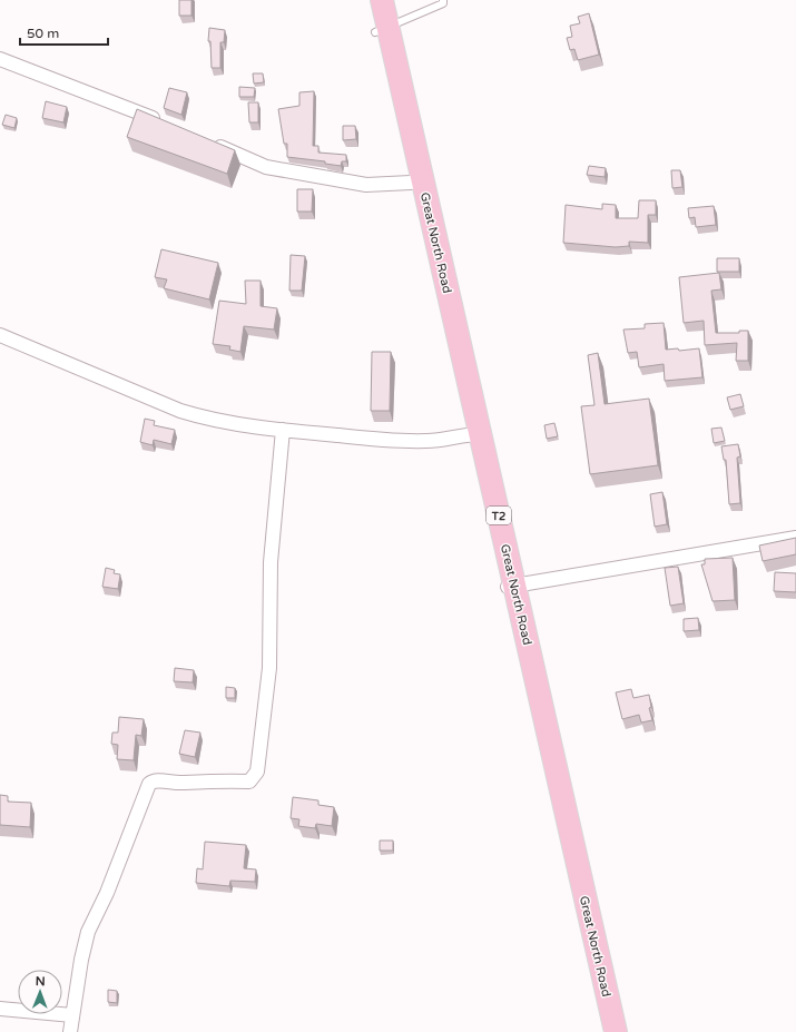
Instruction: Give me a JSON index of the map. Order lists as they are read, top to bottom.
{
  "streets": {
    "highway": ["Great North Road", "T2"]
  },
  "scale_bar": "50 m",
  "north": "top"
}
